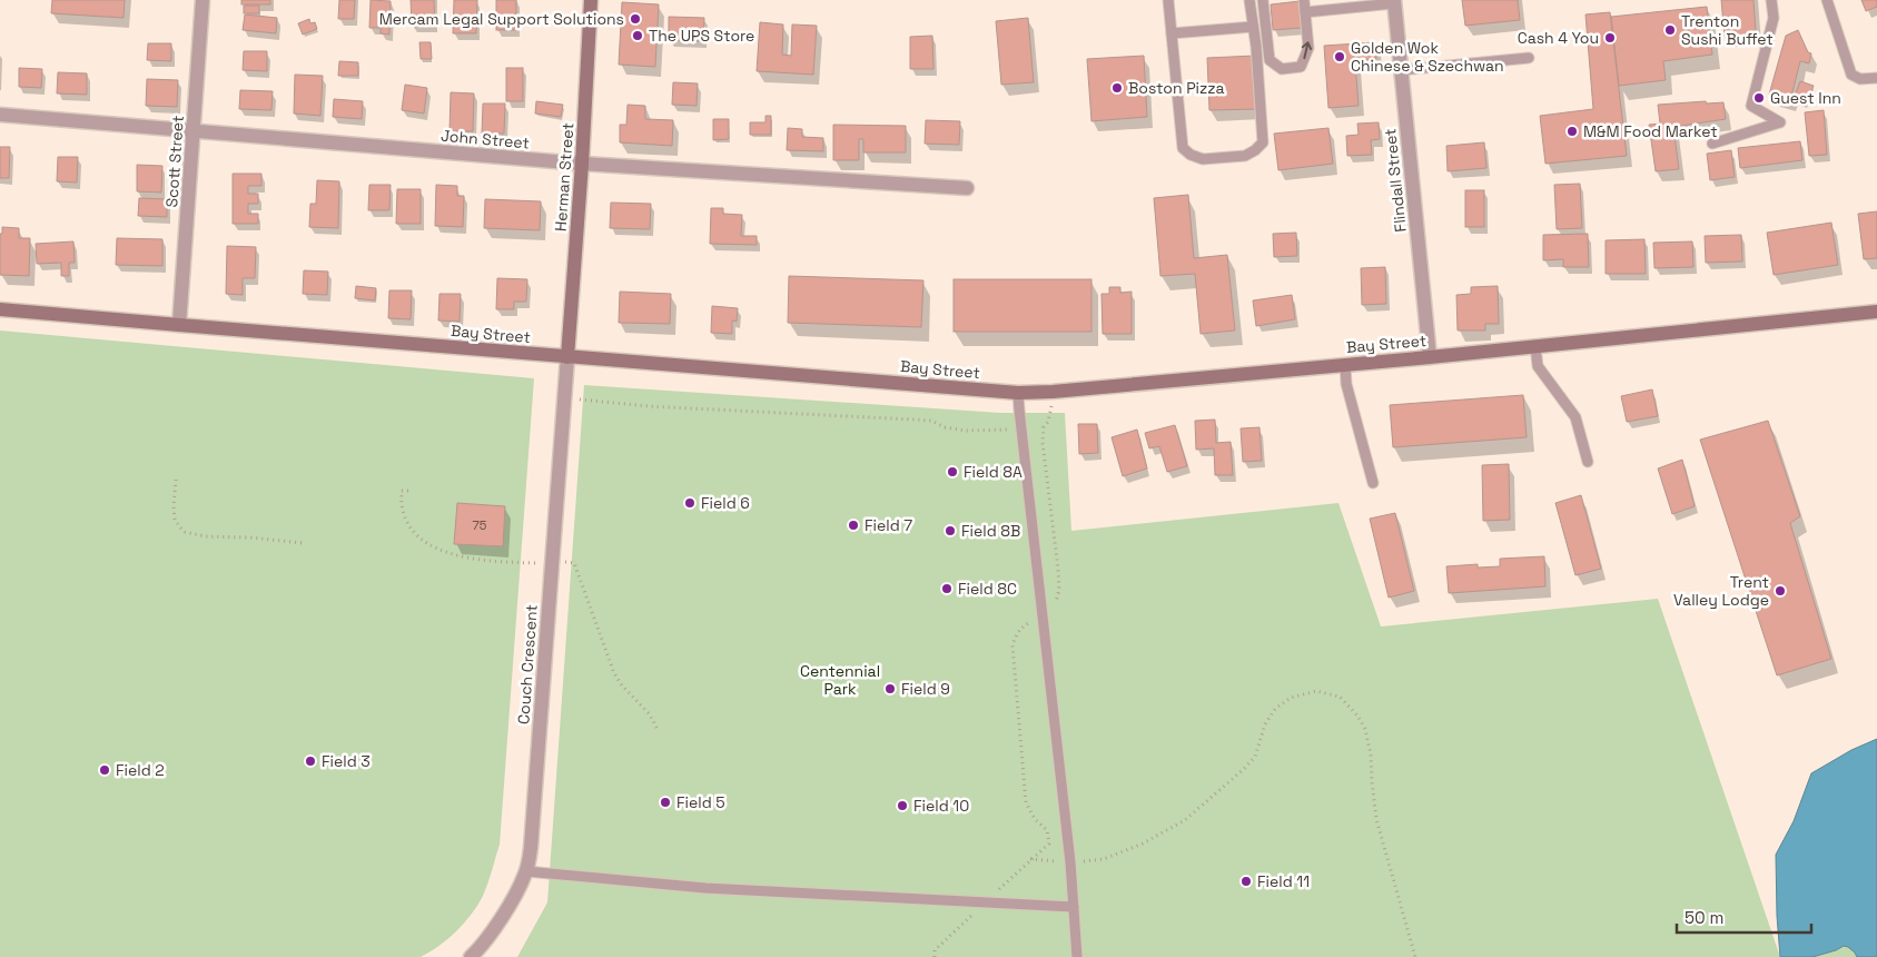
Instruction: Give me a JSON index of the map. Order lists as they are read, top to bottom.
{
  "streets": {
    "street": [
      "John Street",
      "Scott Street",
      "Herman Street",
      "Flindall Street",
      "Bay Street",
      "Couch Crescent"
    ]
  },
  "crossings": [
    ["John Street", "Scott Street"],
    ["John Street", "Herman Street"],
    ["Scott Street", "Bay Street"],
    ["Herman Street", "Bay Street"],
    ["Herman Street", "Couch Crescent"],
    ["Flindall Street", "Bay Street"],
    ["Bay Street", "Couch Crescent"]
  ],
  "parks": ["Centennial Park"],
  "places": [
    "Mercam Legal Support Solutions",
    "Trenton Sushi Buffet",
    "The UPS Store",
    "Cash 4 You",
    "Golden Wok Chinese & Szechwan",
    "Boston Pizza",
    "Guest Inn",
    "M&M Food Market",
    "Field 8A",
    "Field 6",
    "Field 7",
    "Field 8B",
    "Field 8C",
    "Trent Valley Lodge",
    "Field 9",
    "Field 3",
    "Field 2",
    "Field 5",
    "Field 10",
    "Field 11"
  ],
  "house_numbers": ["75"],
  "scale_bar": "50 m"
}
